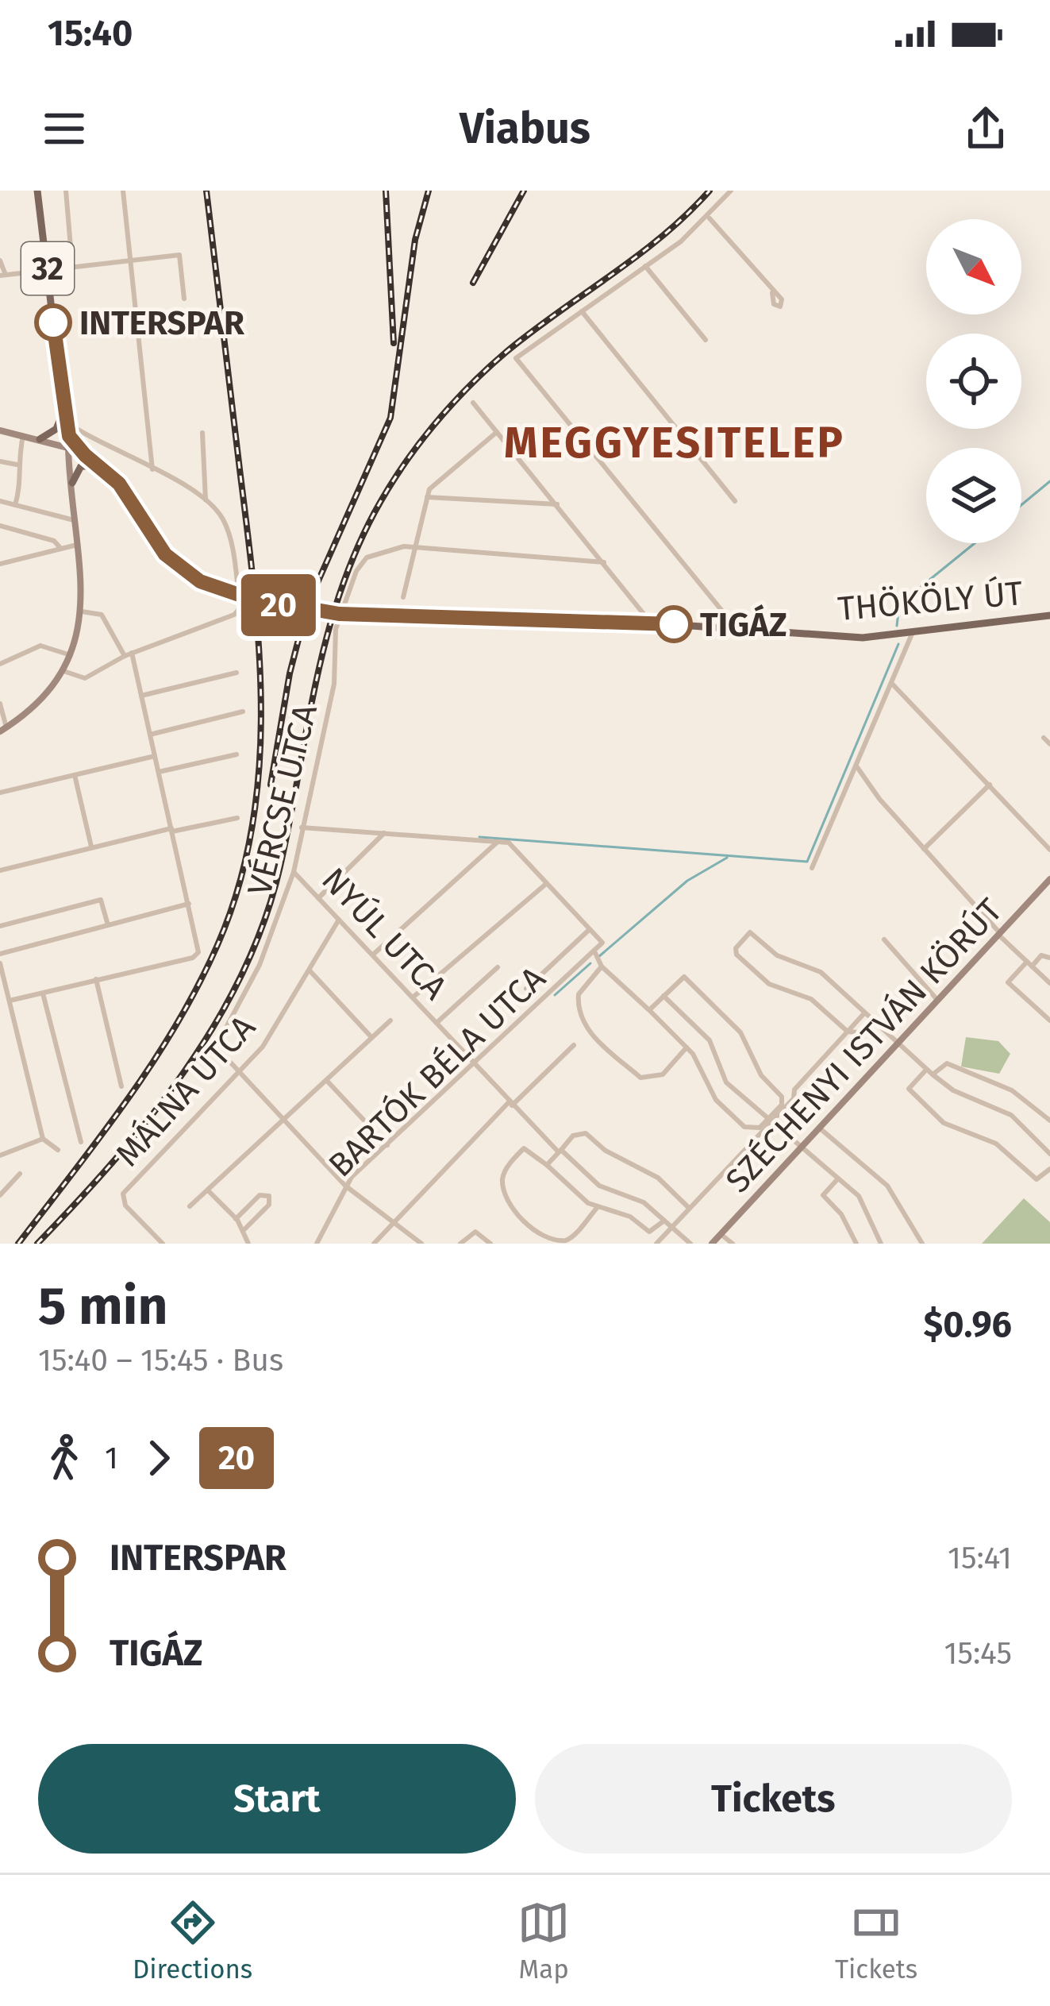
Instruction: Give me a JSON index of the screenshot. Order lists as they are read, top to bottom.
{
  "streets": {
    "main road": ["32", "THÖKÖLY ÚT"],
    "street": [
      "VÉRCSE UTCA",
      "NYÚL UTCA",
      "SZÉCHENYI ISTVÁN KÖRÚT",
      "BARTÓK BÉLA UTCA",
      "MÁLNA UTCA"
    ]
  },
  "crossings": [
    ["32", "THÖKÖLY ÚT"],
    ["VÉRCSE UTCA", "NYÚL UTCA"],
    ["VÉRCSE UTCA", "MÁLNA UTCA"],
    ["NYÚL UTCA", "BARTÓK BÉLA UTCA"],
    ["NYÚL UTCA", "MÁLNA UTCA"]
  ],
  "districts": ["MEGGYESITELEP"],
  "places": ["INTERSPAR", "TIGÁZ"],
  "lines": ["bus line 20"],
  "north": "bottom right",
  "page": {
    "status": "15:40",
    "header": "Viabus",
    "on_map": "20",
    "heading": ["5 min", "15:40 – 15:45 · Bus", "$0.96"],
    "legs": ["1", "20"],
    "list": [
      {
        "name": "INTERSPAR",
        "value": "15:41"
      },
      {
        "name": "TIGÁZ",
        "value": "15:45"
      }
    ],
    "buttons": ["Start", "Tickets"],
    "tabs": ["Directions", "Map", "Tickets"]
  }
}
